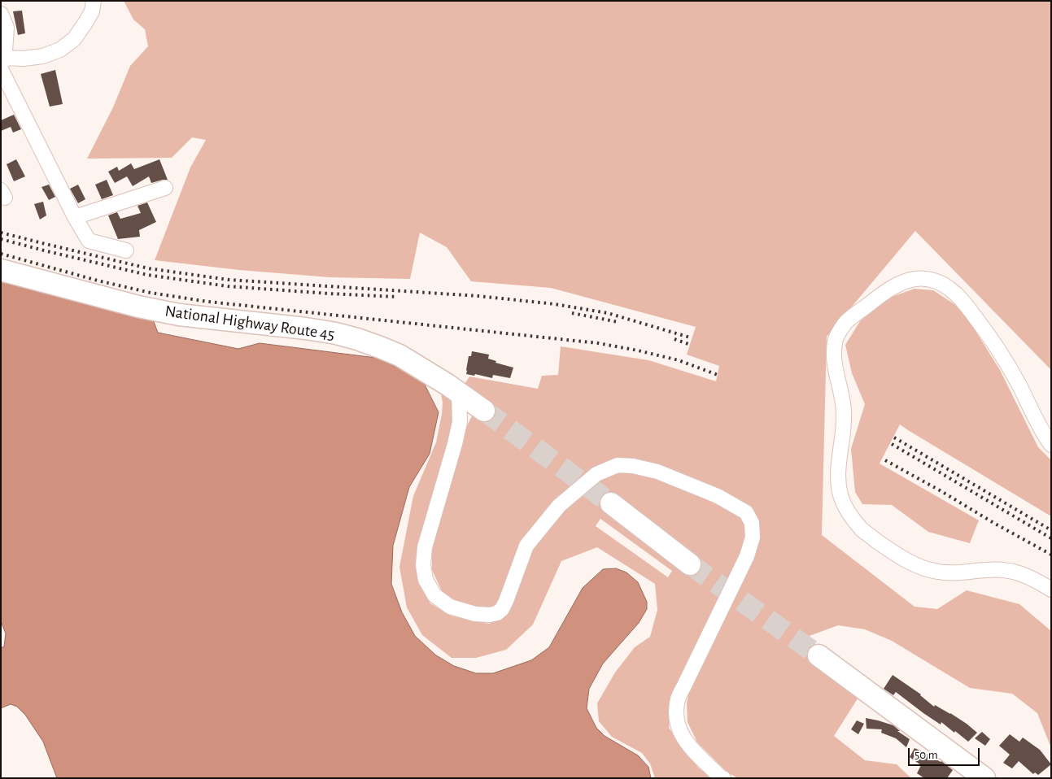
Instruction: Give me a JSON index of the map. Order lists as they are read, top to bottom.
{
  "streets": {
    "highway": ["National Highway Route 45"]
  },
  "scale_bar": "50 m"
}
